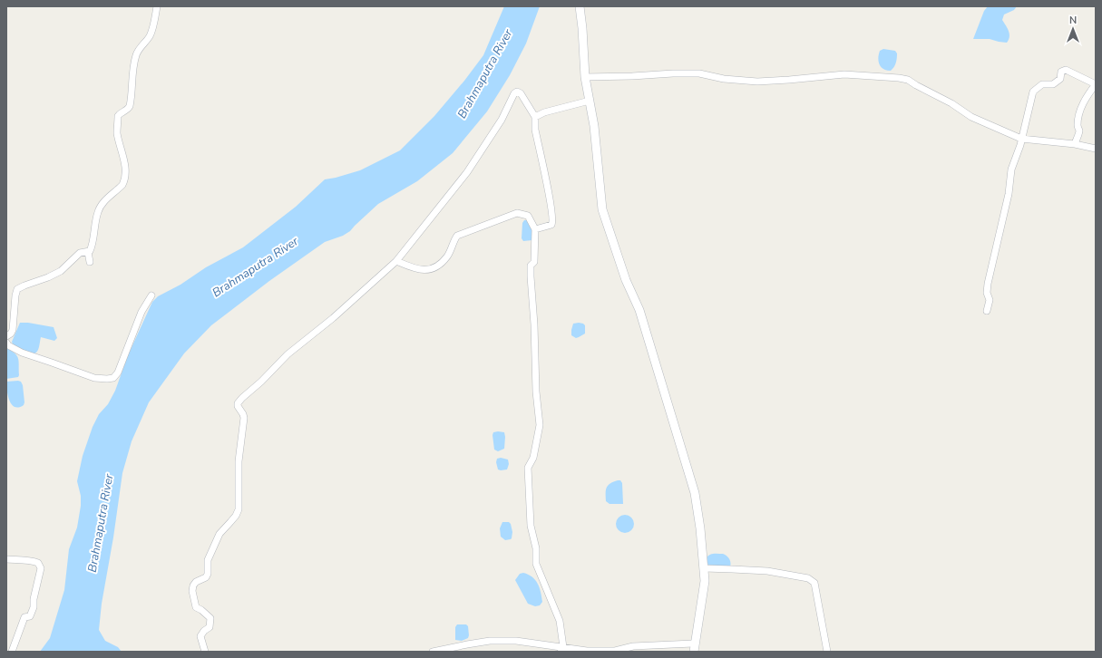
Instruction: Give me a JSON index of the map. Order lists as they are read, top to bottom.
{
  "water": ["Brahmaputra River"],
  "north": "top"
}
